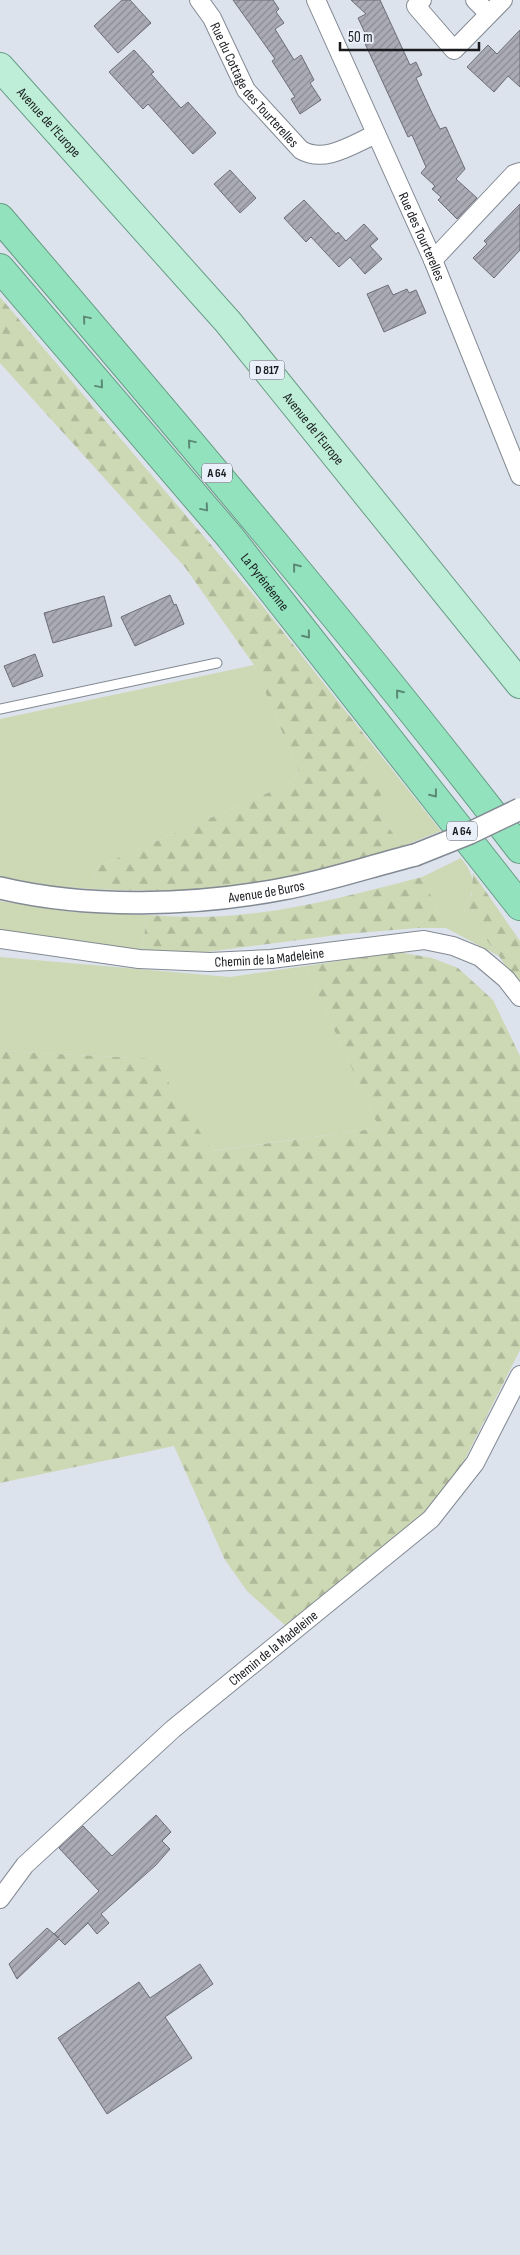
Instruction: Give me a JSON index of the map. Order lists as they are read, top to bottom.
{
  "streets": {
    "highway": ["A 64", "La Pyrénéenne"],
    "main road": ["Avenue de l'Europe", "D 817"],
    "street": [
      "Rue du Cottage des Tourterelles",
      "Rue des Tourterelles",
      "Avenue de Buros",
      "Chemin de la Madeleine"
    ]
  },
  "crossings": [
    ["Rue du Cottage des Tourterelles", "Rue des Tourterelles"]
  ],
  "scale_bar": "50 m"
}
